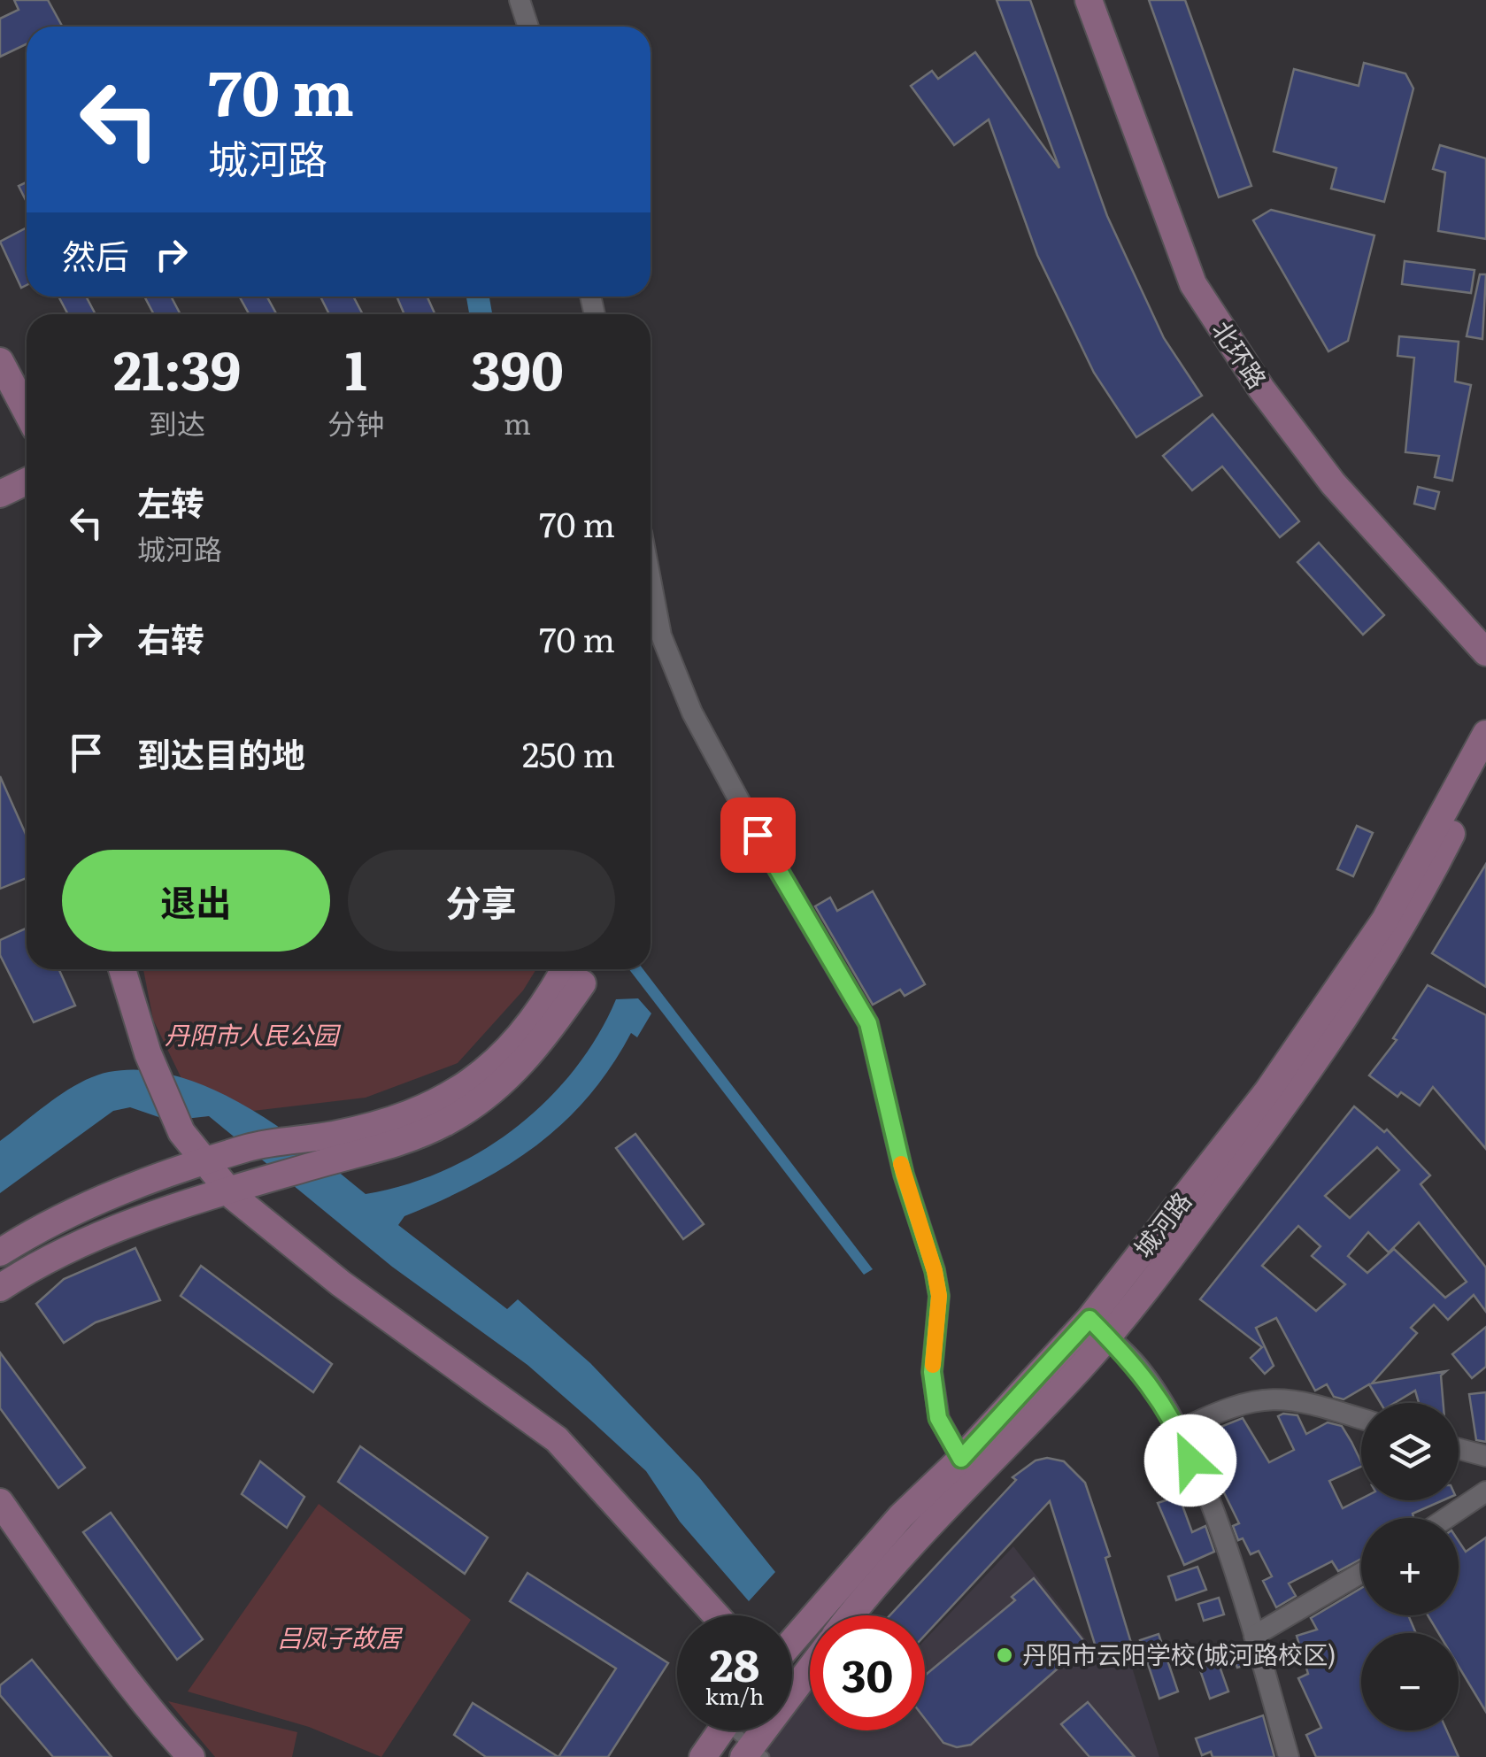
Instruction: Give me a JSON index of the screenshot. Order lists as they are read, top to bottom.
{
  "streets": {
    "main road": ["北环路", "城河路"]
  },
  "parks": ["丹阳市人民公园", "吕凤子故居"],
  "places": ["丹阳市云阳学校(城河路校区)"],
  "page": {
    "turn": ["70 m", "城河路"],
    "then": "然后",
    "eta": [
      "21:39",
      "到达",
      "1",
      "分钟",
      "390",
      "m"
    ],
    "list": [
      {
        "name": "左转",
        "note": "城河路",
        "value": "70 m"
      },
      {
        "name": "右转",
        "value": "70 m"
      },
      {
        "name": "到达目的地",
        "value": "250 m"
      }
    ],
    "buttons": ["退出", "分享"],
    "map_buttons": ["+", "−"],
    "speed": "28 km/h",
    "limit": "30"
  }
}
